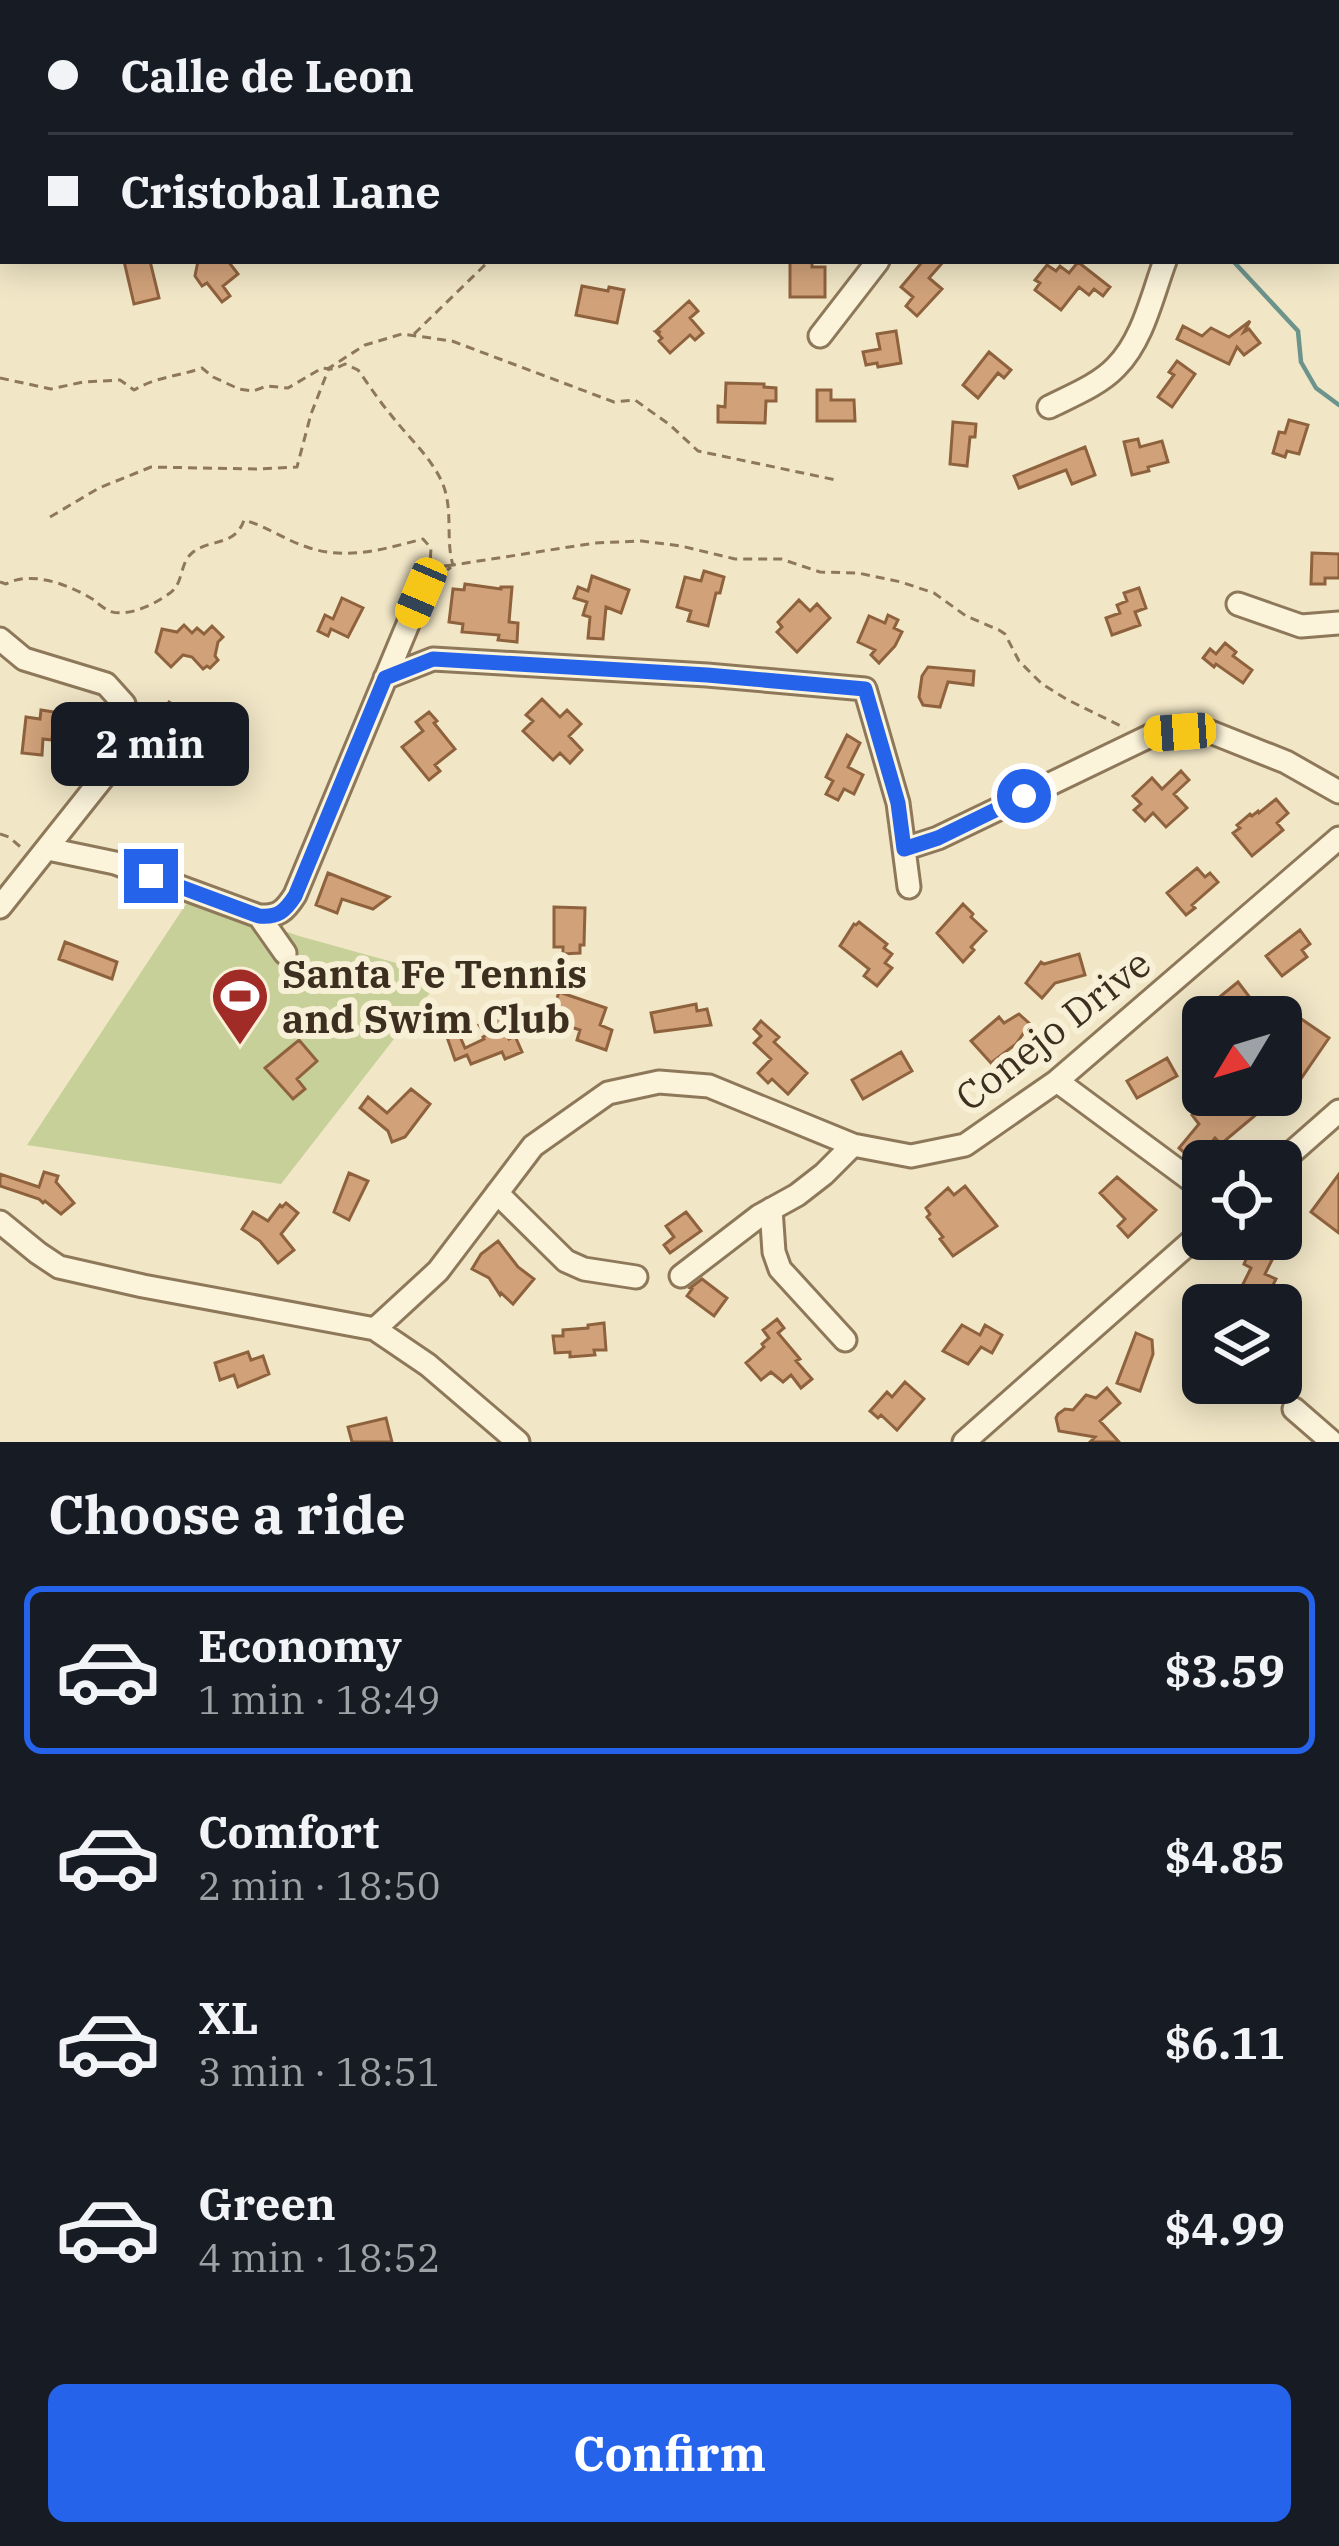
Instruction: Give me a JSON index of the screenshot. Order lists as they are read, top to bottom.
{
  "streets": {
    "street": ["Conejo Drive"]
  },
  "places": {
    "sports": ["Santa Fe Tennis and Swim Club"]
  },
  "north": "bottom left",
  "page": {
    "banner": ["Calle de Leon", "Cristobal Lane"],
    "bubble": "2 min",
    "heading": "Choose a ride",
    "list": [
      {
        "name": "Economy",
        "note": "1 min · 18:49",
        "value": "$3.59"
      },
      {
        "name": "Comfort",
        "note": "2 min · 18:50",
        "value": "$4.85"
      },
      {
        "name": "XL",
        "note": "3 min · 18:51",
        "value": "$6.11"
      },
      {
        "name": "Green",
        "note": "4 min · 18:52",
        "value": "$4.99"
      }
    ],
    "buttons": "Confirm"
  }
}
